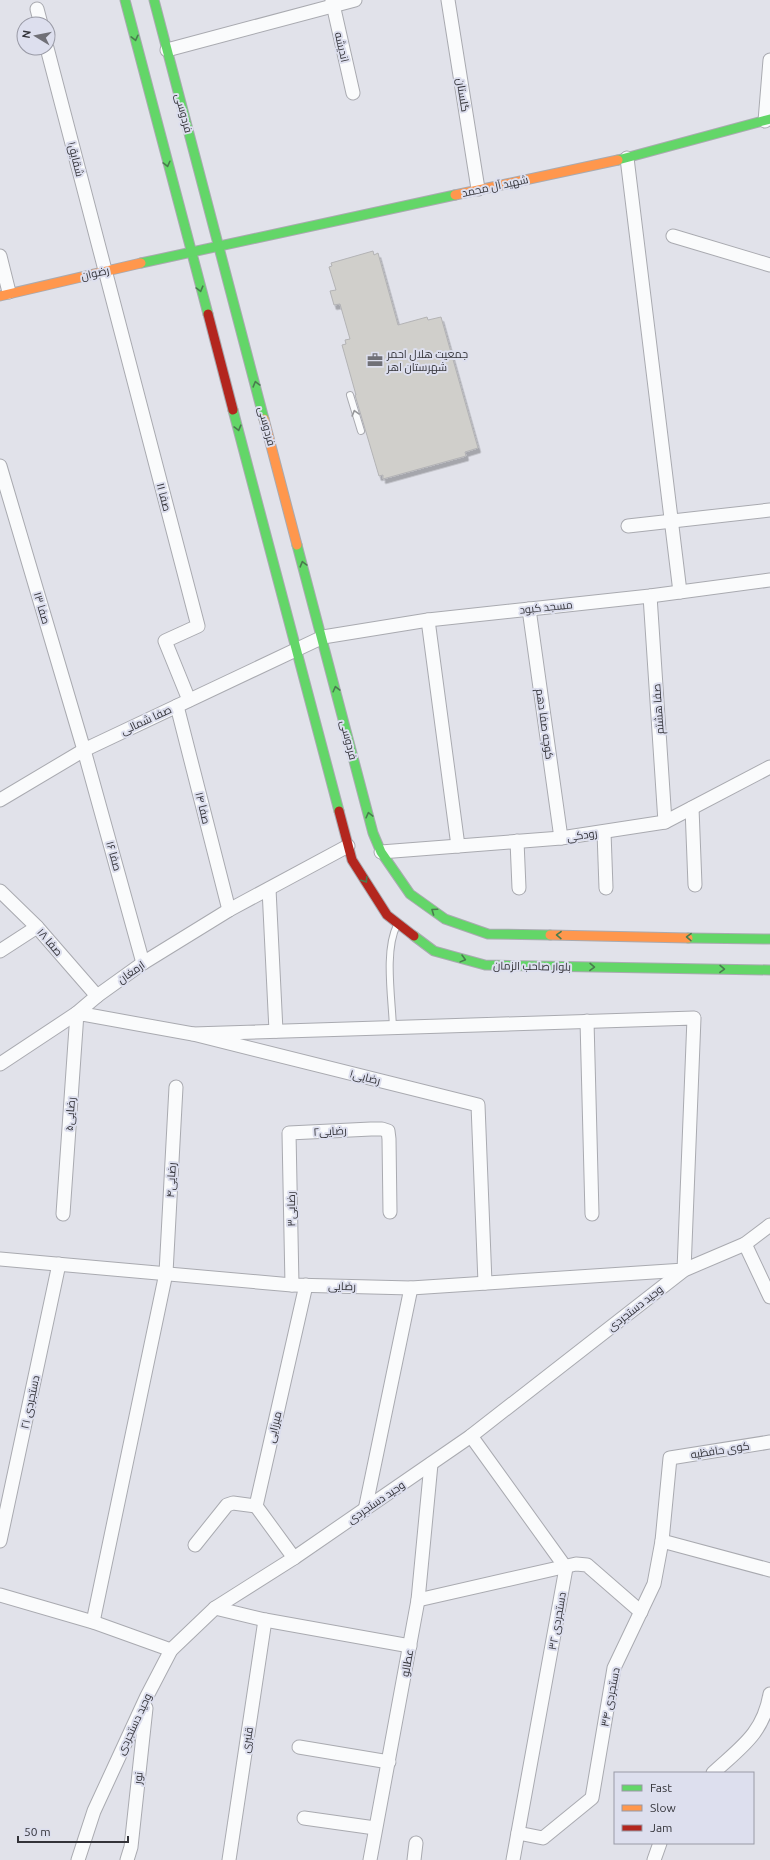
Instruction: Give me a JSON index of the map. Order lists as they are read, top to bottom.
{
  "streets": {
    "main road": [
      "فردوسی",
      "شهید آل محمد",
      "رضوان",
      "بلوار صاحب الزمان"
    ],
    "street": [
      "اندیشه",
      "گلستان",
      "شقایق۱",
      "صفا ۱۱",
      "مسجد کبود",
      "صفا ۱۳",
      "صفا هشتم",
      "صفا شمالی",
      "کوچه صفا دهم",
      "صفا ۱۴",
      "رودکی",
      "صفا ۱۶",
      "صفا ۱۸",
      "ارمغان",
      "رضایی۱",
      "رضایی۵",
      "رضایی۲",
      "رضایی۴",
      "رضایی۳",
      "رضایی",
      "وحید دستجردی",
      "دستجردی ۲۱",
      "میرزایی",
      "کوی حافظیه",
      "دستجردی ۳۲",
      "عطالو",
      "دستجردی ۳۴",
      "قنبری",
      "نور"
    ]
  },
  "crossings": [
    ["گلستان", "شهید آل محمد"],
    ["فردوسی", "شهید آل محمد"],
    ["فردوسی", "مسجد کبود"],
    ["فردوسی", "رودکی"],
    ["شقایق۱", "رضوان"],
    ["شقایق۱", "صفا ۱۱"],
    ["شهید آل محمد", "رضوان"],
    ["رضوان", "صفا ۱۱"],
    ["صفا ۱۱", "صفا شمالی"],
    ["مسجد کبود", "صفا هشتم"],
    ["مسجد کبود", "صفا شمالی"],
    ["مسجد کبود", "کوچه صفا دهم"],
    ["صفا ۱۳", "صفا شمالی"],
    ["صفا ۱۳", "صفا ۱۶"],
    ["صفا هشتم", "رودکی"],
    ["صفا شمالی", "صفا ۱۴"],
    ["صفا شمالی", "صفا ۱۶"],
    ["کوچه صفا دهم", "رودکی"],
    ["صفا ۱۴", "ارمغان"],
    ["صفا ۱۶", "ارمغان"],
    ["صفا ۱۸", "ارمغان"],
    ["بلوار صاحب الزمان", "ارمغان"],
    ["ارمغان", "رضایی۱"],
    ["ارمغان", "رضایی۵"],
    ["رضایی۱", "رضایی۵"],
    ["رضایی۱", "رضایی"],
    ["رضایی۲", "رضایی۳"],
    ["رضایی۴", "رضایی"],
    ["رضایی۳", "رضایی"],
    ["رضایی", "وحید دستجردی"],
    ["رضایی", "دستجردی ۲۱"],
    ["رضایی", "میرزایی"],
    ["وحید دستجردی", "عطالو"],
    ["وحید دستجردی", "نور"],
    ["کوی حافظیه", "دستجردی ۳۴"],
    ["دستجردی ۳۲", "دستجردی ۳۴"]
  ],
  "places": {
    "office": ["جمعیت هلال احمر شهرستان اهر"]
  },
  "legend": ["Fast", "Slow", "Jam"],
  "scale_bar": "50 m",
  "north": "left"
}
